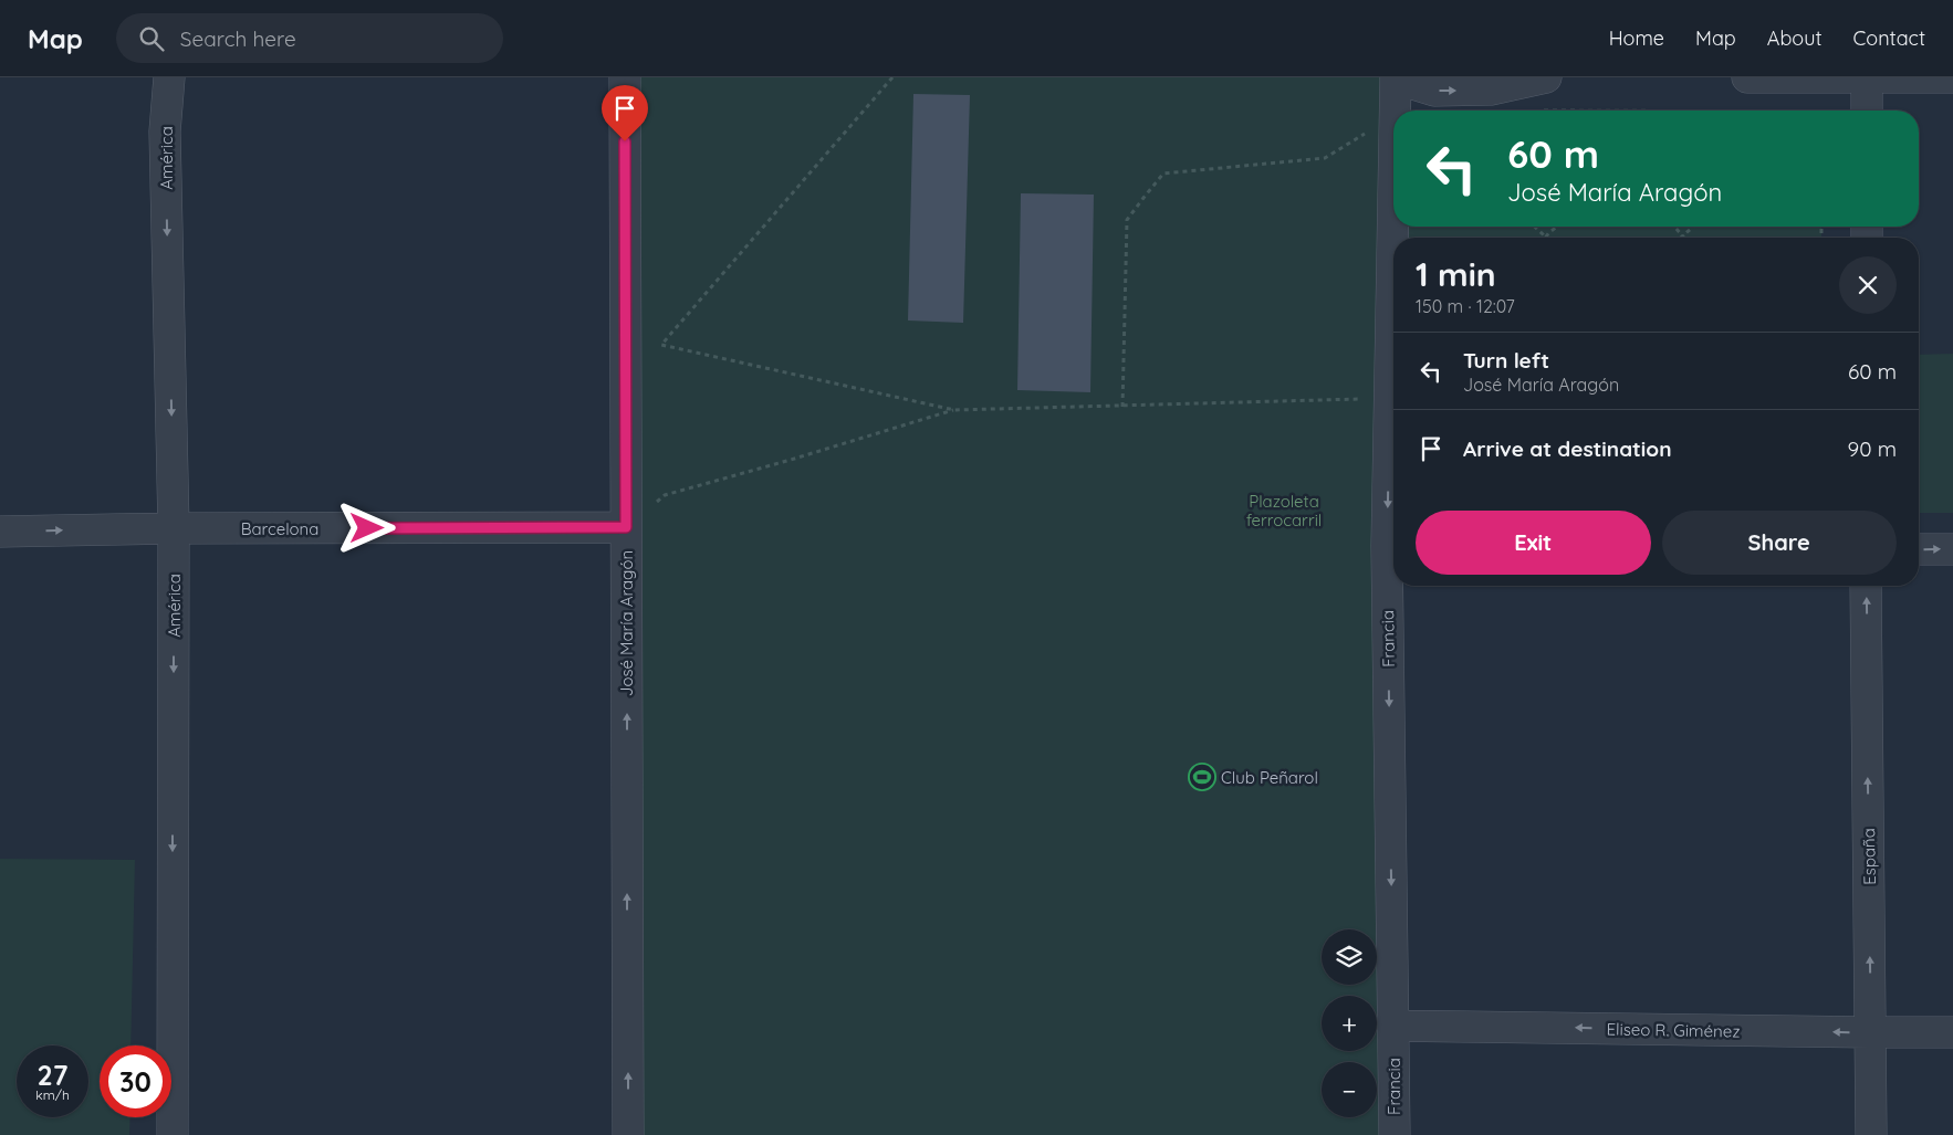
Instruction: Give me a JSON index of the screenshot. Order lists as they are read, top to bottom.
{
  "streets": {
    "street": [
      "América",
      "Barcelona",
      "José María Aragón",
      "Francia",
      "España",
      "Eliseo R. Giménez"
    ]
  },
  "crossings": [
    ["América", "Barcelona"],
    ["Barcelona", "José María Aragón"],
    ["Francia", "Eliseo R. Giménez"],
    ["España", "Eliseo R. Giménez"]
  ],
  "one_way": [
    "América",
    "José María Aragón",
    "Francia",
    "España",
    "Eliseo R. Giménez"
  ],
  "parks": ["Plazoleta ferrocarril"],
  "places": {
    "sports": ["Club Peñarol"]
  },
  "page": {
    "header": "Map",
    "search": "Search here",
    "nav": [
      "Home",
      "Map",
      "About",
      "Contact"
    ],
    "turn": ["60 m", "José María Aragón"],
    "heading": ["1 min", "150 m · 12:07"],
    "list": [
      {
        "name": "Turn left",
        "note": "José María Aragón",
        "value": "60 m"
      },
      {
        "name": "Arrive at destination",
        "value": "90 m"
      }
    ],
    "buttons": ["Exit", "Share"],
    "map_buttons": ["+", "−"],
    "speed": "27 km/h",
    "limit": "30"
  }
}
